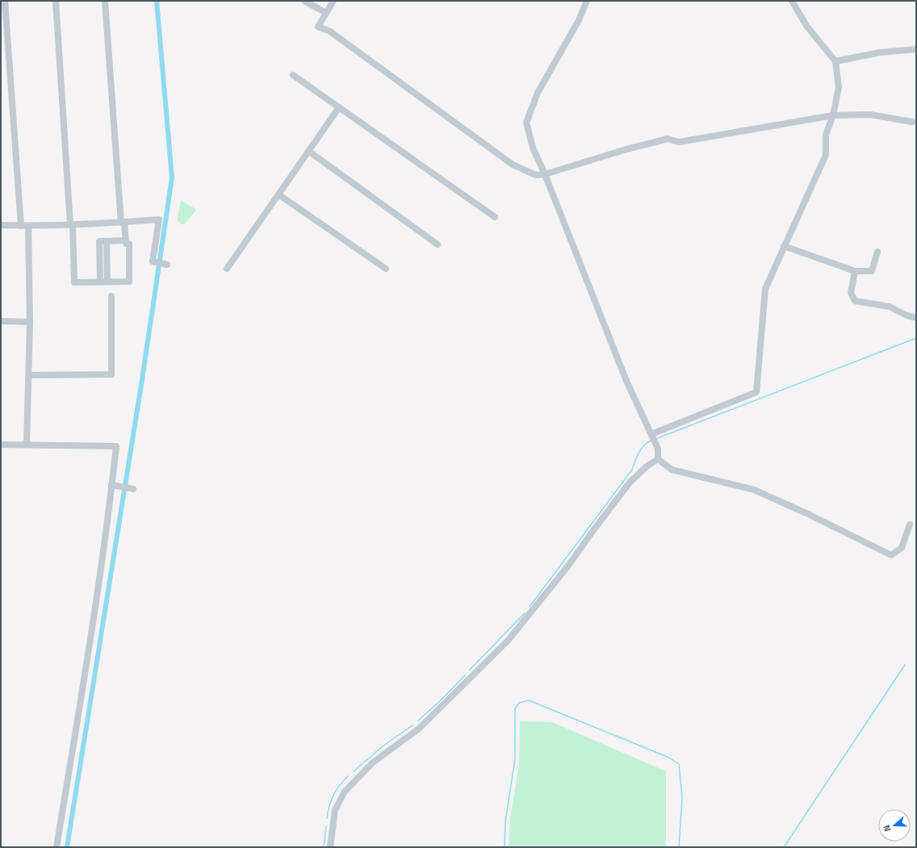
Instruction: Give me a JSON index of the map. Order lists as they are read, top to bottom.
{
  "north": "left"
}
